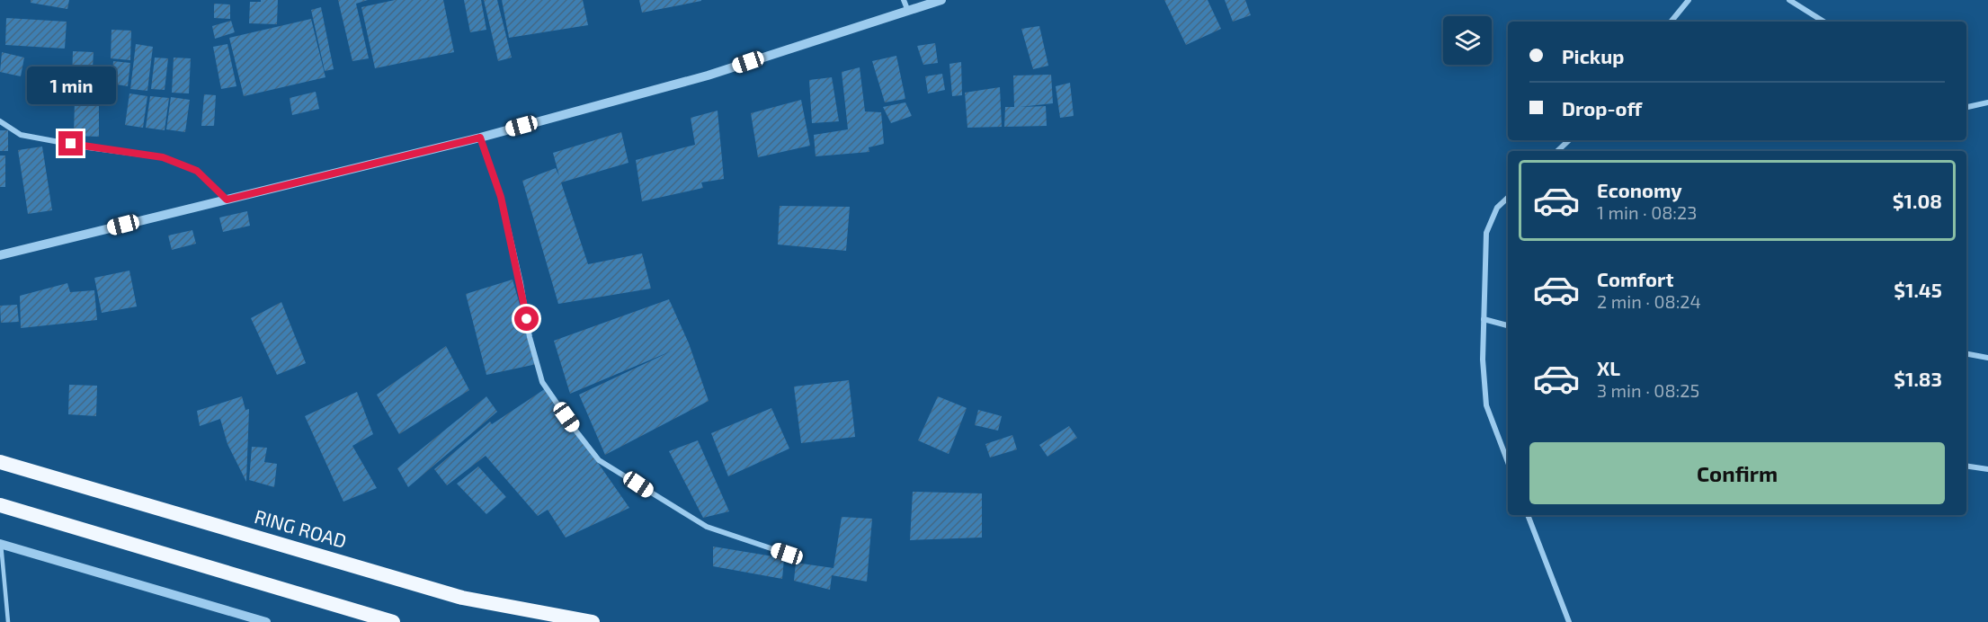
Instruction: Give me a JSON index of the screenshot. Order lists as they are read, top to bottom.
{
  "streets": {
    "highway": ["RING ROAD"]
  },
  "page": {
    "banner": ["Pickup", "Drop-off"],
    "bubble": "1 min",
    "list": [
      {
        "name": "Economy",
        "note": "1 min · 08:23",
        "value": "$1.08"
      },
      {
        "name": "Comfort",
        "note": "2 min · 08:24",
        "value": "$1.45"
      },
      {
        "name": "XL",
        "note": "3 min · 08:25",
        "value": "$1.83"
      }
    ],
    "buttons": "Confirm"
  }
}
